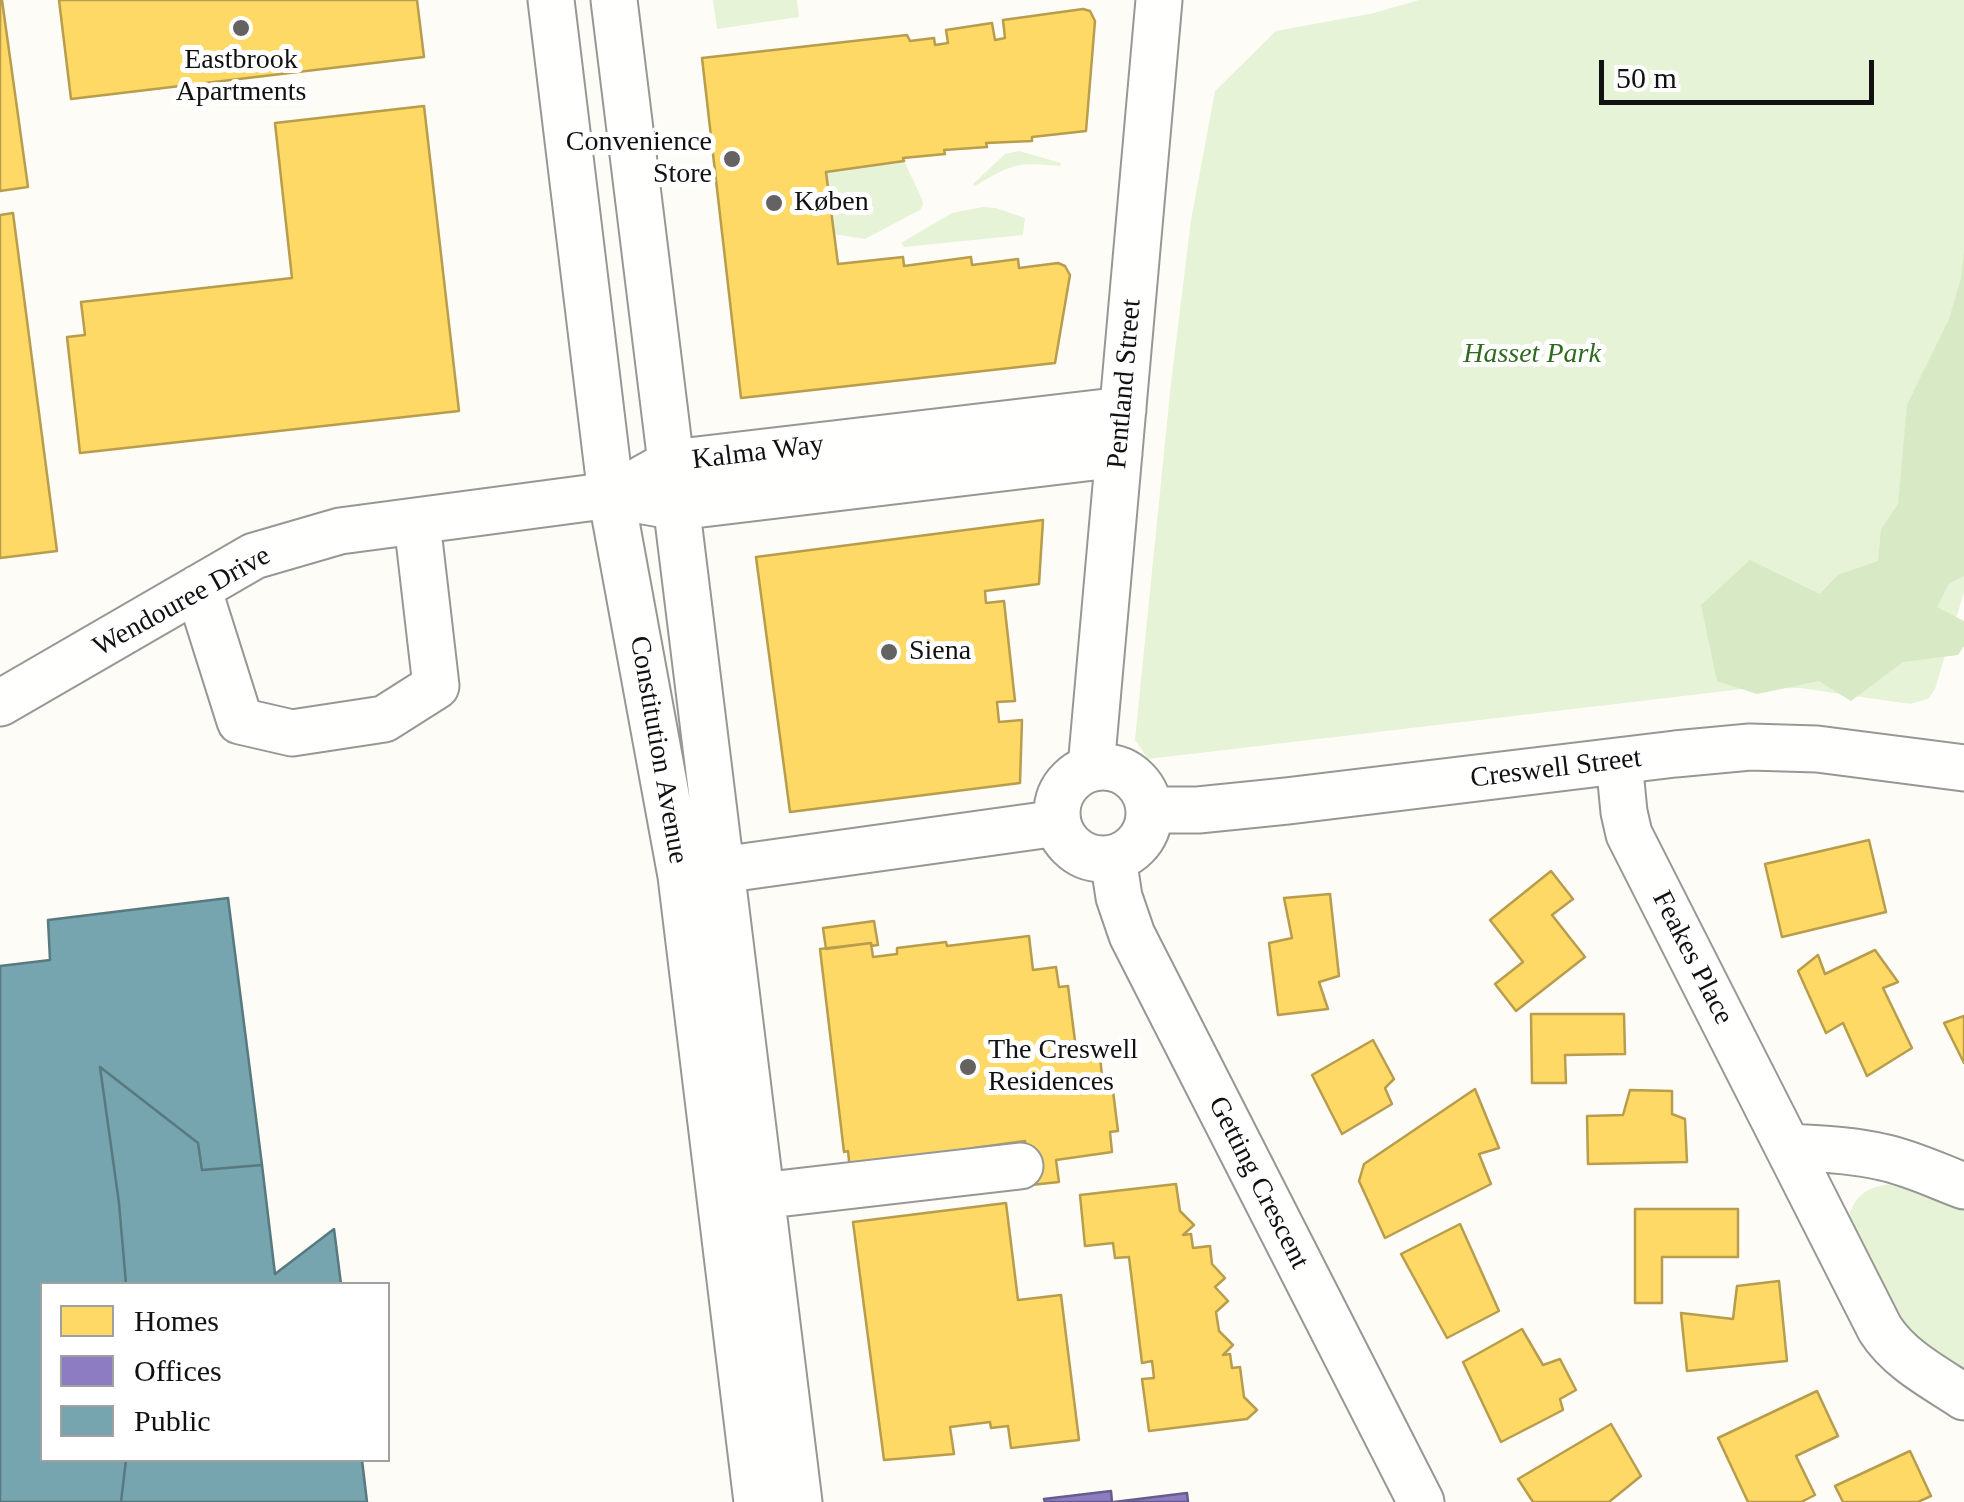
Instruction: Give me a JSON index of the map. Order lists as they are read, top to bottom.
{
  "streets": {
    "street": [
      "Pentland Street",
      "Kalma Way",
      "Wendouree Drive",
      "Constitution Avenue",
      "Creswell Street",
      "Feakes Place",
      "Getting Crescent"
    ]
  },
  "crossings": [
    ["Pentland Street", "Kalma Way"],
    ["Pentland Street", "Creswell Street"],
    ["Pentland Street", "Getting Crescent"],
    ["Kalma Way", "Wendouree Drive"],
    ["Kalma Way", "Constitution Avenue"],
    ["Wendouree Drive", "Constitution Avenue"],
    ["Creswell Street", "Feakes Place"],
    ["Creswell Street", "Getting Crescent"]
  ],
  "parks": ["Hasset Park"],
  "places": [
    "Eastbrook Apartments",
    "Convenience Store",
    "Køben",
    "Siena",
    "The Creswell Residences"
  ],
  "legend": ["Homes", "Offices", "Public"],
  "scale_bar": "50 m"
}
